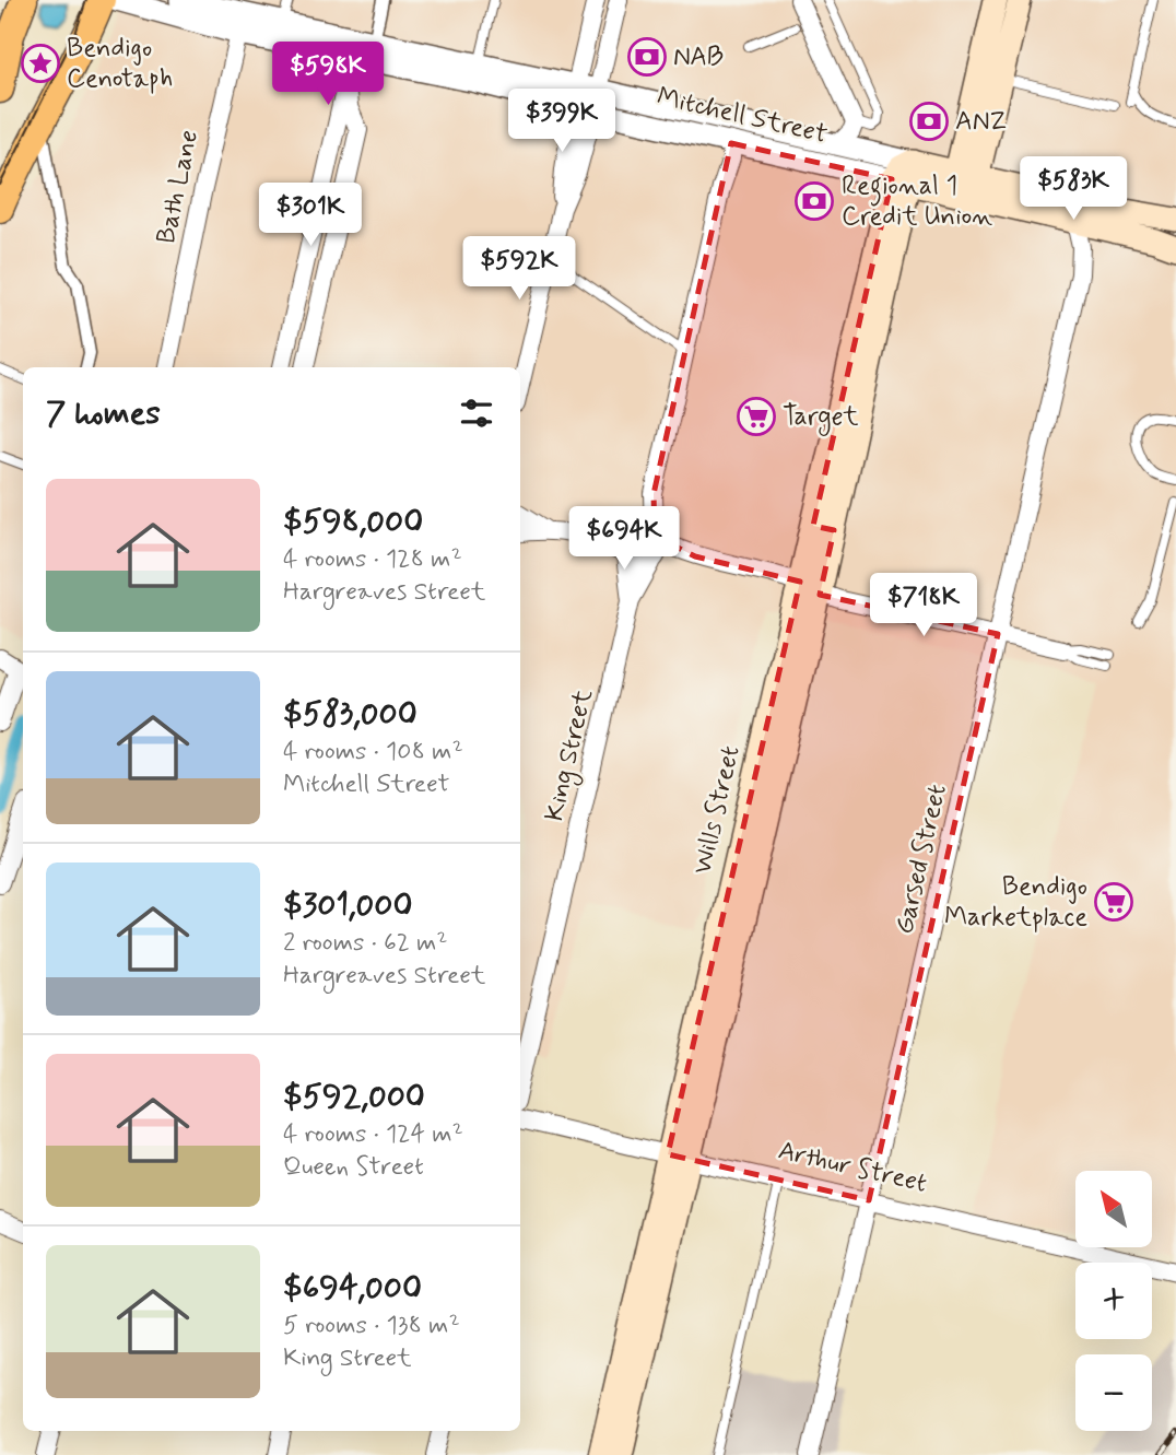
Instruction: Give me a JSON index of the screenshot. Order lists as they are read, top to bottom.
{
  "streets": {
    "main road": ["Mitchell Street", "Wills Street"],
    "street": [
      "Bath Lane",
      "King Street",
      "Garsed Street",
      "Arthur Street"
    ]
  },
  "crossings": [
    ["Mitchell Street", "Bath Lane"],
    ["Mitchell Street", "Wills Street"],
    ["Mitchell Street", "Garsed Street"],
    ["Wills Street", "Arthur Street"],
    ["Garsed Street", "Arthur Street"]
  ],
  "places": {
    "bank": ["NAB", "ANZ", "Regional 1 Credit Union"],
    "place": ["Bendigo Cenotaph"],
    "supermarket": ["Target", "Bendigo Marketplace"]
  },
  "north": "top left",
  "page": {
    "price": [
      "$598K",
      "$399K",
      "$583K",
      "$301K",
      "$592K",
      "$694K",
      "$718K"
    ],
    "heading": "7 homes",
    "list": [
      {
        "name": "$598,000",
        "note": "4 rooms · 128 m² · Hargreaves Street"
      },
      {
        "name": "$583,000",
        "note": "4 rooms · 108 m² · Mitchell Street"
      },
      {
        "name": "$301,000",
        "note": "2 rooms · 62 m² · Hargreaves Street"
      },
      {
        "name": "$592,000",
        "note": "4 rooms · 124 m² · Queen Street"
      },
      {
        "name": "$694,000",
        "note": "5 rooms · 138 m² · King Street"
      }
    ],
    "map_buttons": ["+", "−"]
  }
}
